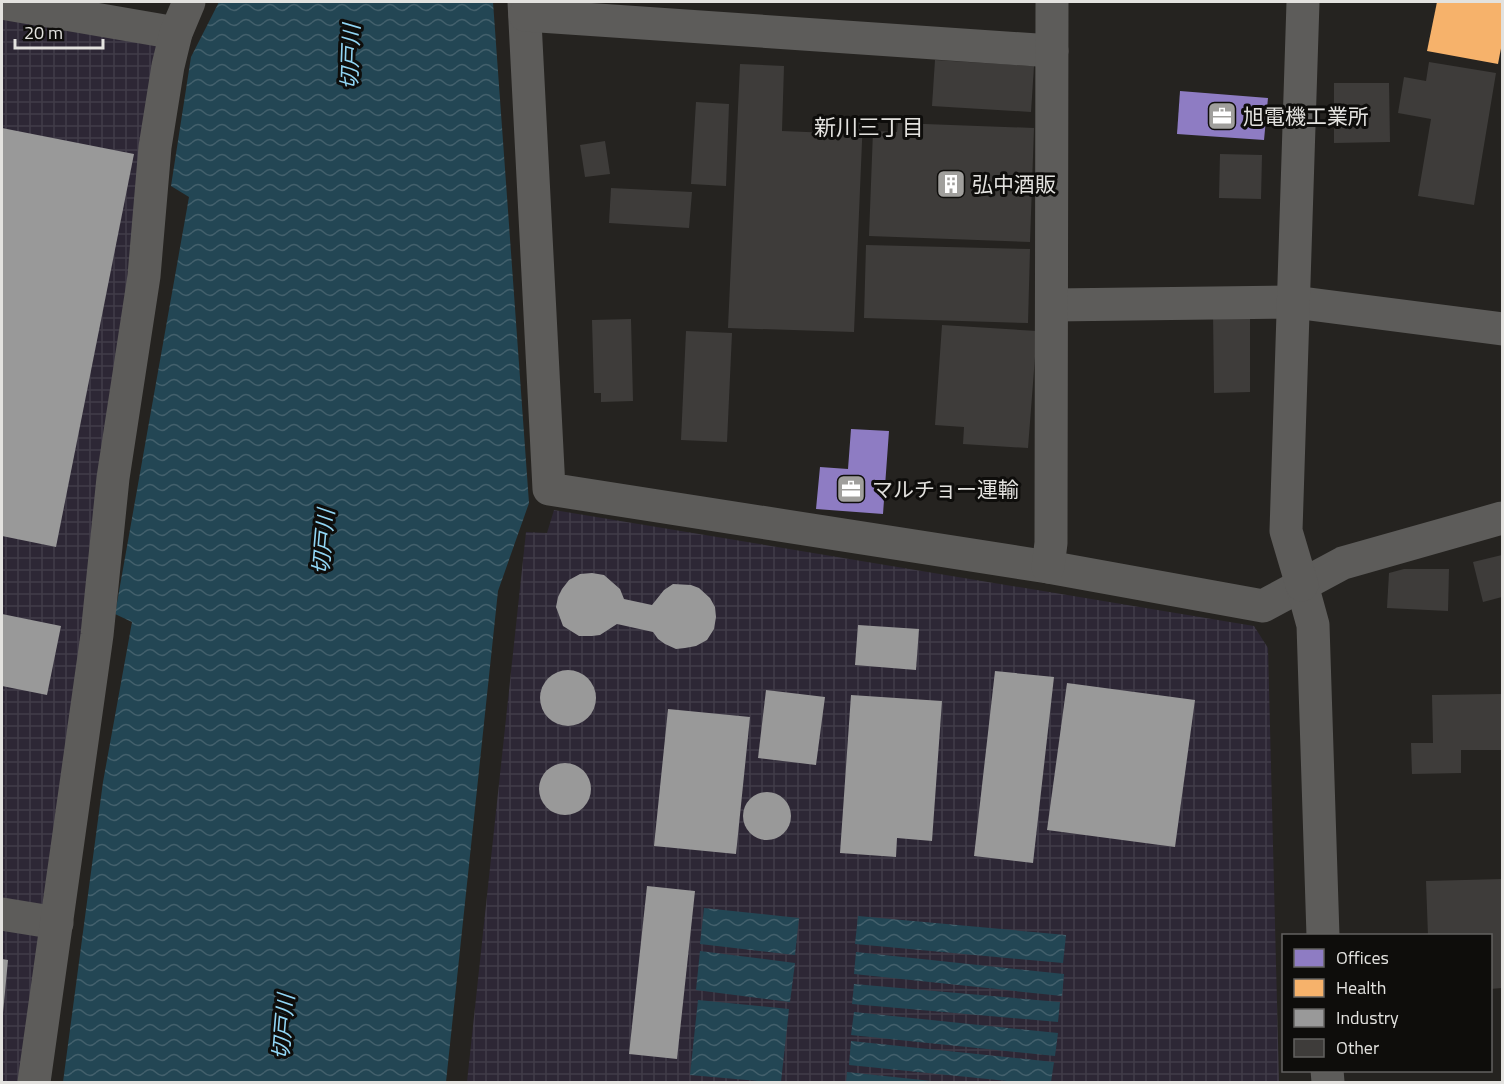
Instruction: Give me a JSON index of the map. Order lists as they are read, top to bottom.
{
  "districts": ["新川三丁目"],
  "water": ["切戸川"],
  "places": {
    "office": ["旭電機工業所", "マルチョー運輸"],
    "building": ["弘中酒販"]
  },
  "legend": [
    "Offices",
    "Health",
    "Industry",
    "Other"
  ],
  "scale_bar": "20 m"
}
